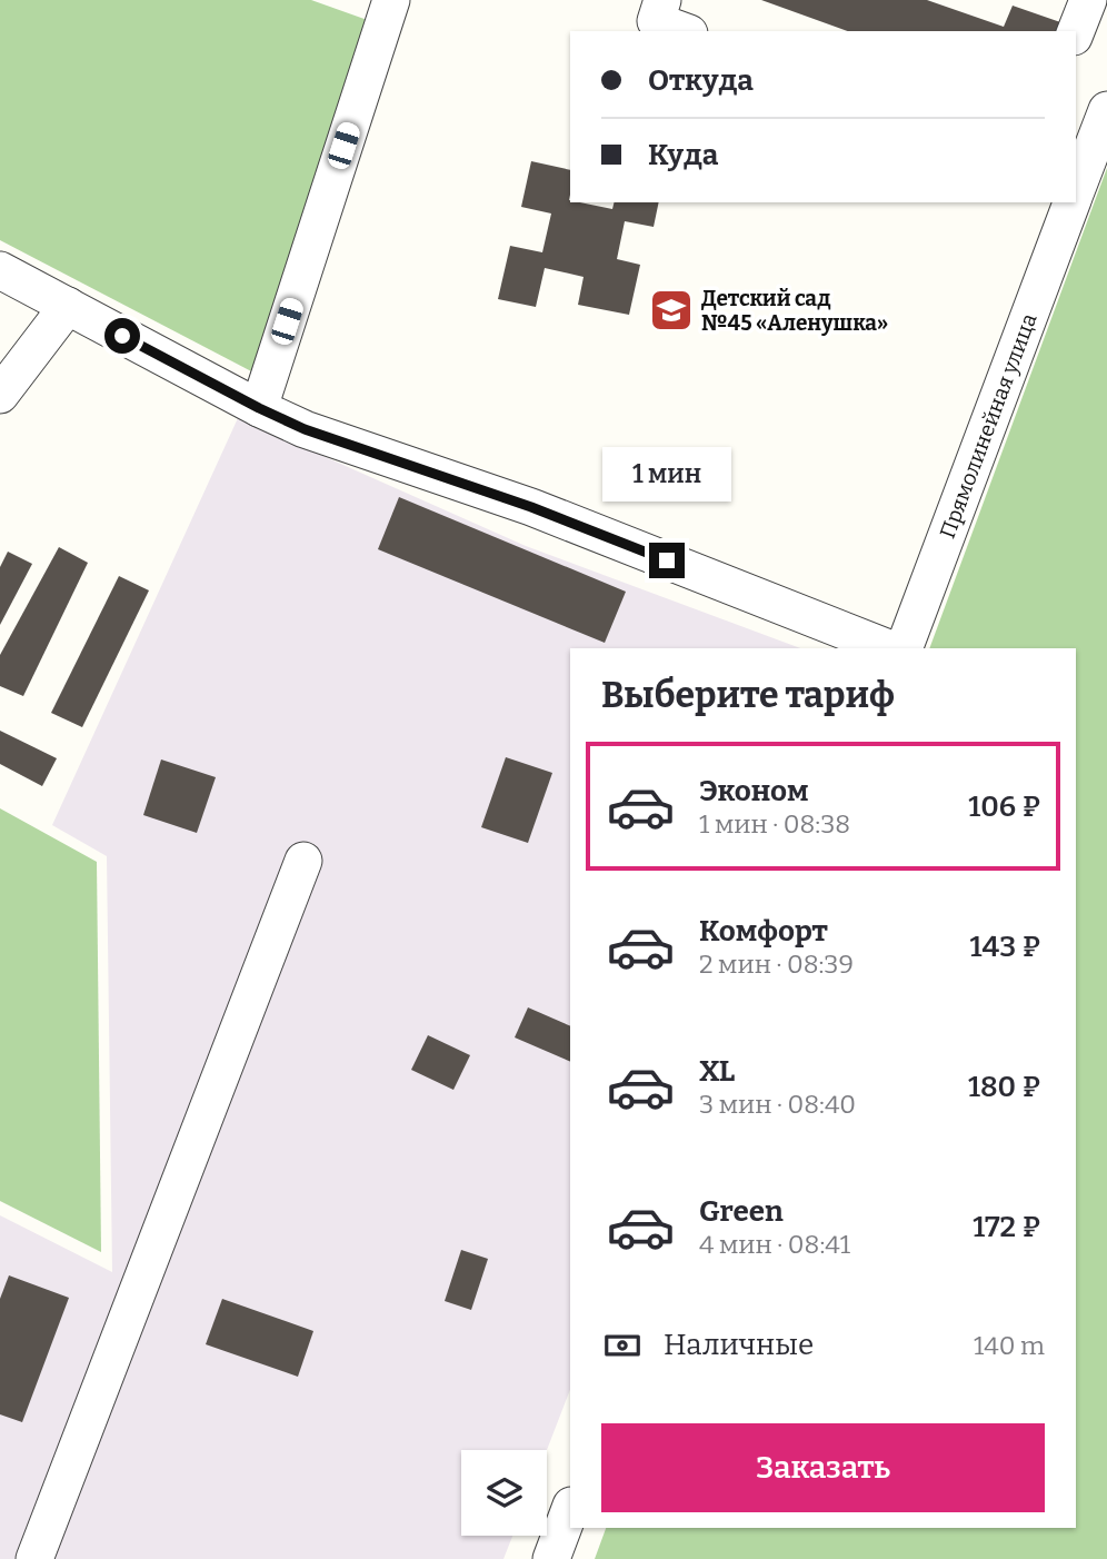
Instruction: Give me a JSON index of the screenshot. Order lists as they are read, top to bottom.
{
  "streets": {
    "street": ["Прямолинейная улица"]
  },
  "places": {
    "school or university": ["Детский сад №45 «Аленушка»"]
  },
  "page": {
    "banner": ["Откуда", "Куда"],
    "bubble": "1 мин",
    "heading": "Выберите тариф",
    "list": [
      {
        "name": "Эконом",
        "note": "1 мин · 08:38",
        "value": "106 ₽"
      },
      {
        "name": "Комфорт",
        "note": "2 мин · 08:39",
        "value": "143 ₽"
      },
      {
        "name": "XL",
        "note": "3 мин · 08:40",
        "value": "180 ₽"
      },
      {
        "name": "Green",
        "note": "4 мин · 08:41",
        "value": "172 ₽"
      }
    ],
    "pay": ["Наличные", "140 m"],
    "buttons": "Заказать"
  }
}
